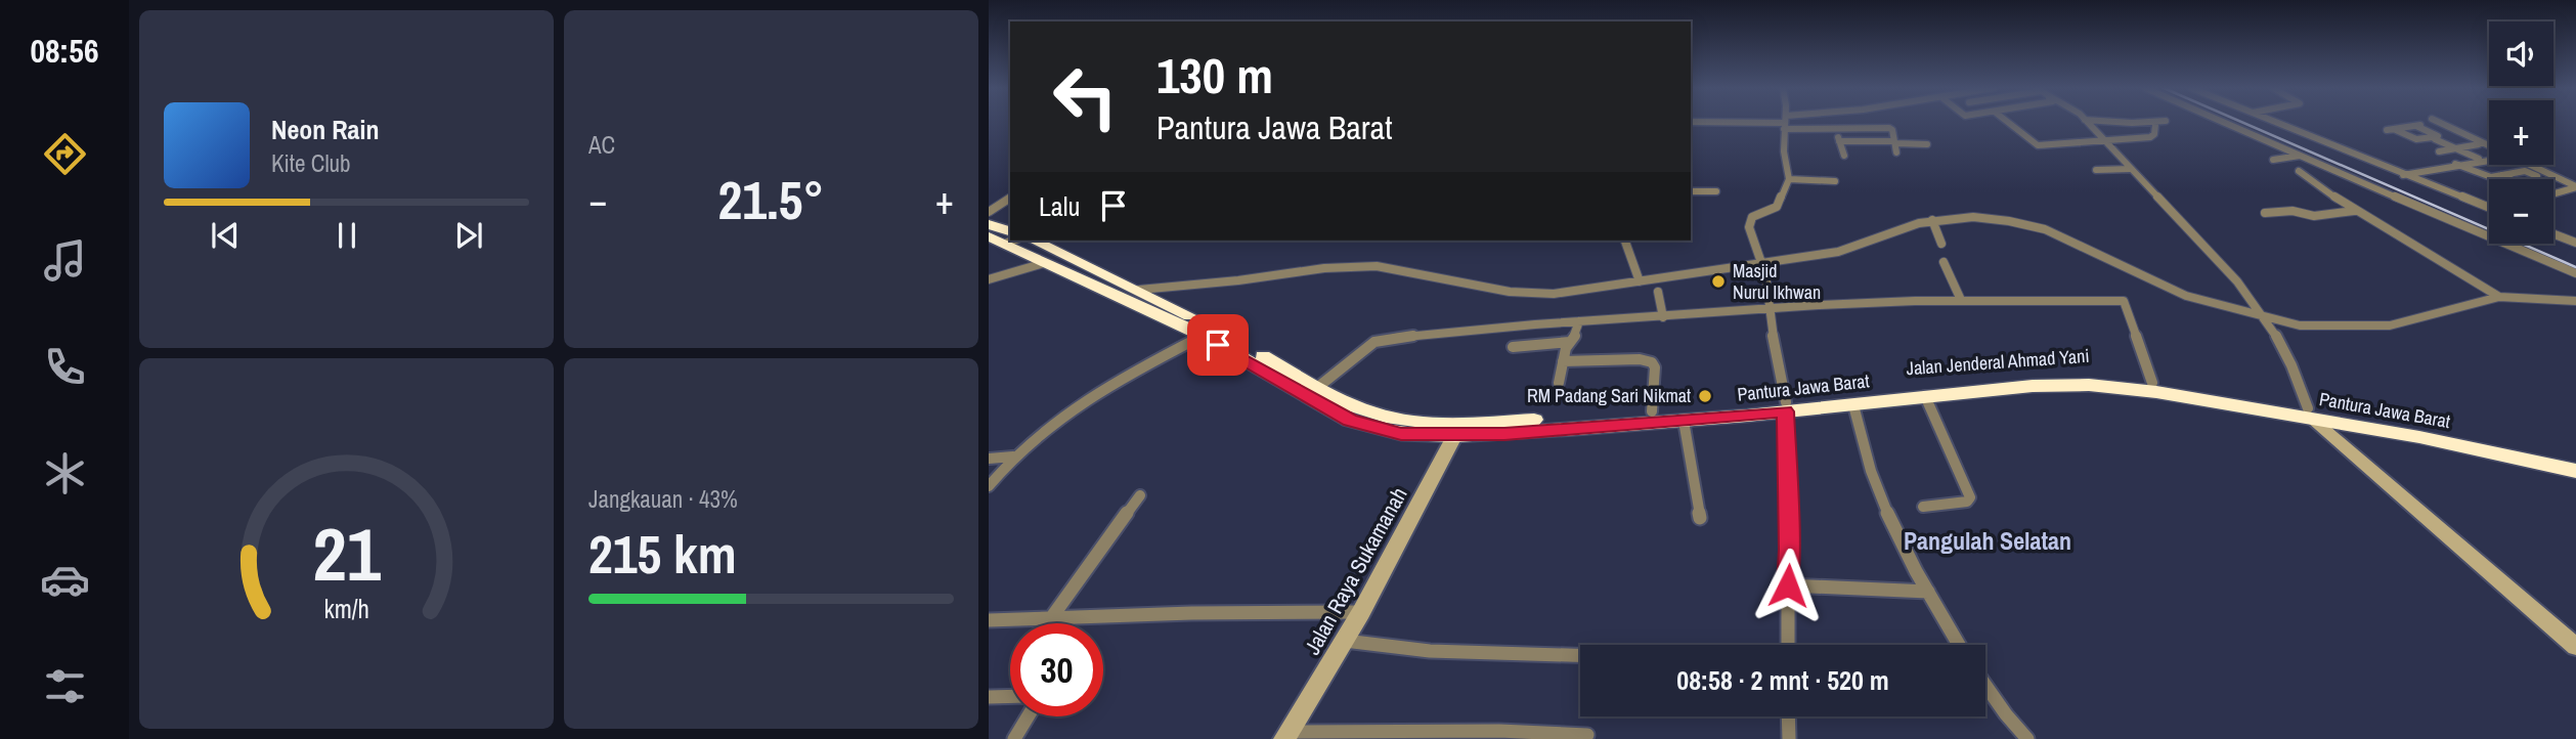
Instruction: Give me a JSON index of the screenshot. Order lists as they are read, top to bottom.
{
  "streets": {
    "highway": ["Jalan Jenderal Ahmad Yani", "Pantura Jawa Barat"],
    "street": ["Jalan Raya Sukamanah"]
  },
  "crossings": [
    ["Jalan Jenderal Ahmad Yani", "Pantura Jawa Barat"],
    ["Jalan Jenderal Ahmad Yani", "Jalan Raya Sukamanah"],
    ["Pantura Jawa Barat", "Jalan Raya Sukamanah"]
  ],
  "districts": ["Pangulah Selatan"],
  "places": ["Masjid Nurul Ikhwan", "RM Padang Sari Nikmat"],
  "page": {
    "tabs": "08:56",
    "tile": [
      "AC",
      ["Jangkauan · 43%", "215 km"]
    ],
    "map_buttons": ["+", "−"],
    "turn": ["130 m", "Pantura Jawa Barat"],
    "song": ["Neon Rain", "Kite Club"],
    "heat": ["−", "21.5°", "+"],
    "then": "Lalu",
    "limit": "30",
    "trip": "08:58 · 2 mnt · 520 m",
    "gauge": ["21", "km/h"]
  }
}
